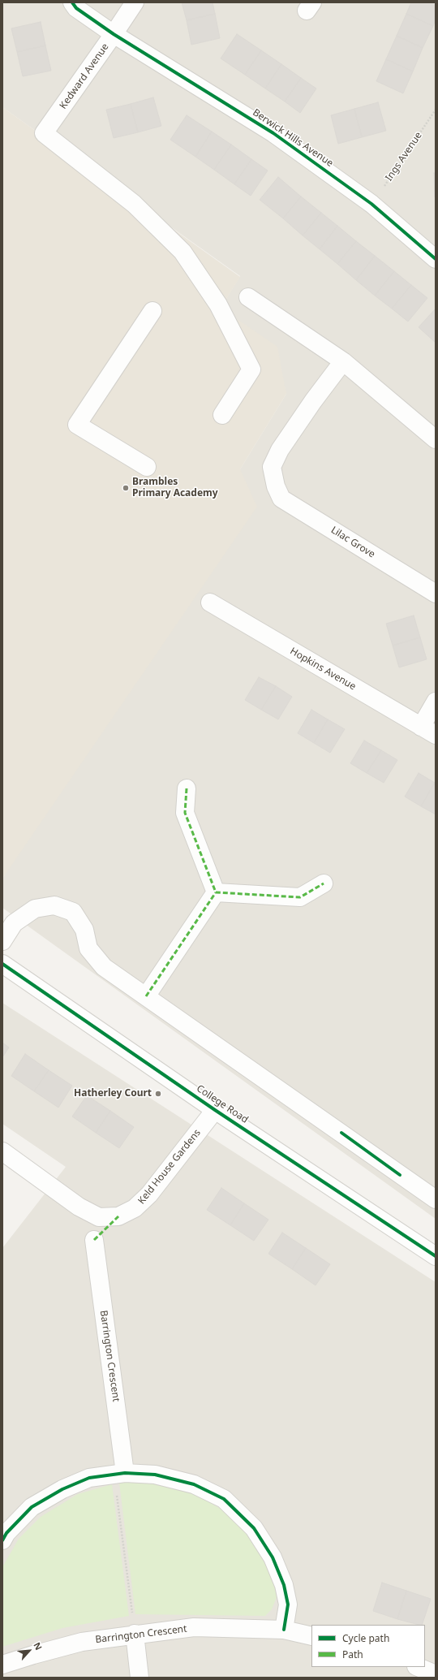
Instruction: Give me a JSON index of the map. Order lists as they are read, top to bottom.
{
  "streets": {
    "street": [
      "Kedward Avenue",
      "Berwick Hills Avenue",
      "Lilac Grove",
      "Hopkins Avenue",
      "College Road",
      "Keld House Gardens",
      "Barrington Crescent"
    ],
    "path": ["Ings Avenue"]
  },
  "crossings": [
    ["Kedward Avenue", "Berwick Hills Avenue"],
    ["Berwick Hills Avenue", "Ings Avenue"],
    ["College Road", "Keld House Gardens"]
  ],
  "places": ["Brambles Primary Academy", "Hatherley Court"],
  "legend": ["Cycle path", "Path"],
  "north": "top right"
}
